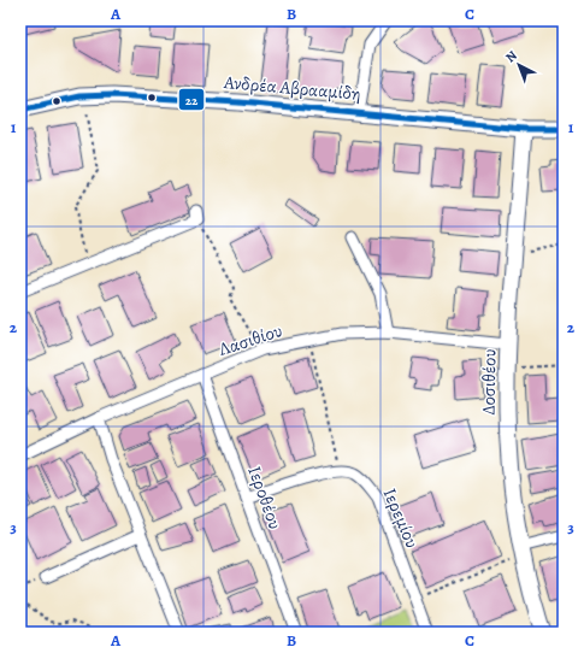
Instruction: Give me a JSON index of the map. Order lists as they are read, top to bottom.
{
  "streets": {
    "main road": ["Ανδρέα Αβρααμίδη", "Δοσιθέου"],
    "street": ["Λασιθίου", "Ιεροθέου", "Ιερεμίου"]
  },
  "crossings": [
    ["Ανδρέα Αβρααμίδη", "Δοσιθέου"],
    ["Λασιθίου", "Δοσιθέου"],
    ["Λασιθίου", "Ιεροθέου"]
  ],
  "lines": ["transit line 22"],
  "north": "top left",
  "grid": {
    "columns": ["A", "B", "C"],
    "rows": ["1", "2", "3"]
  }
}
